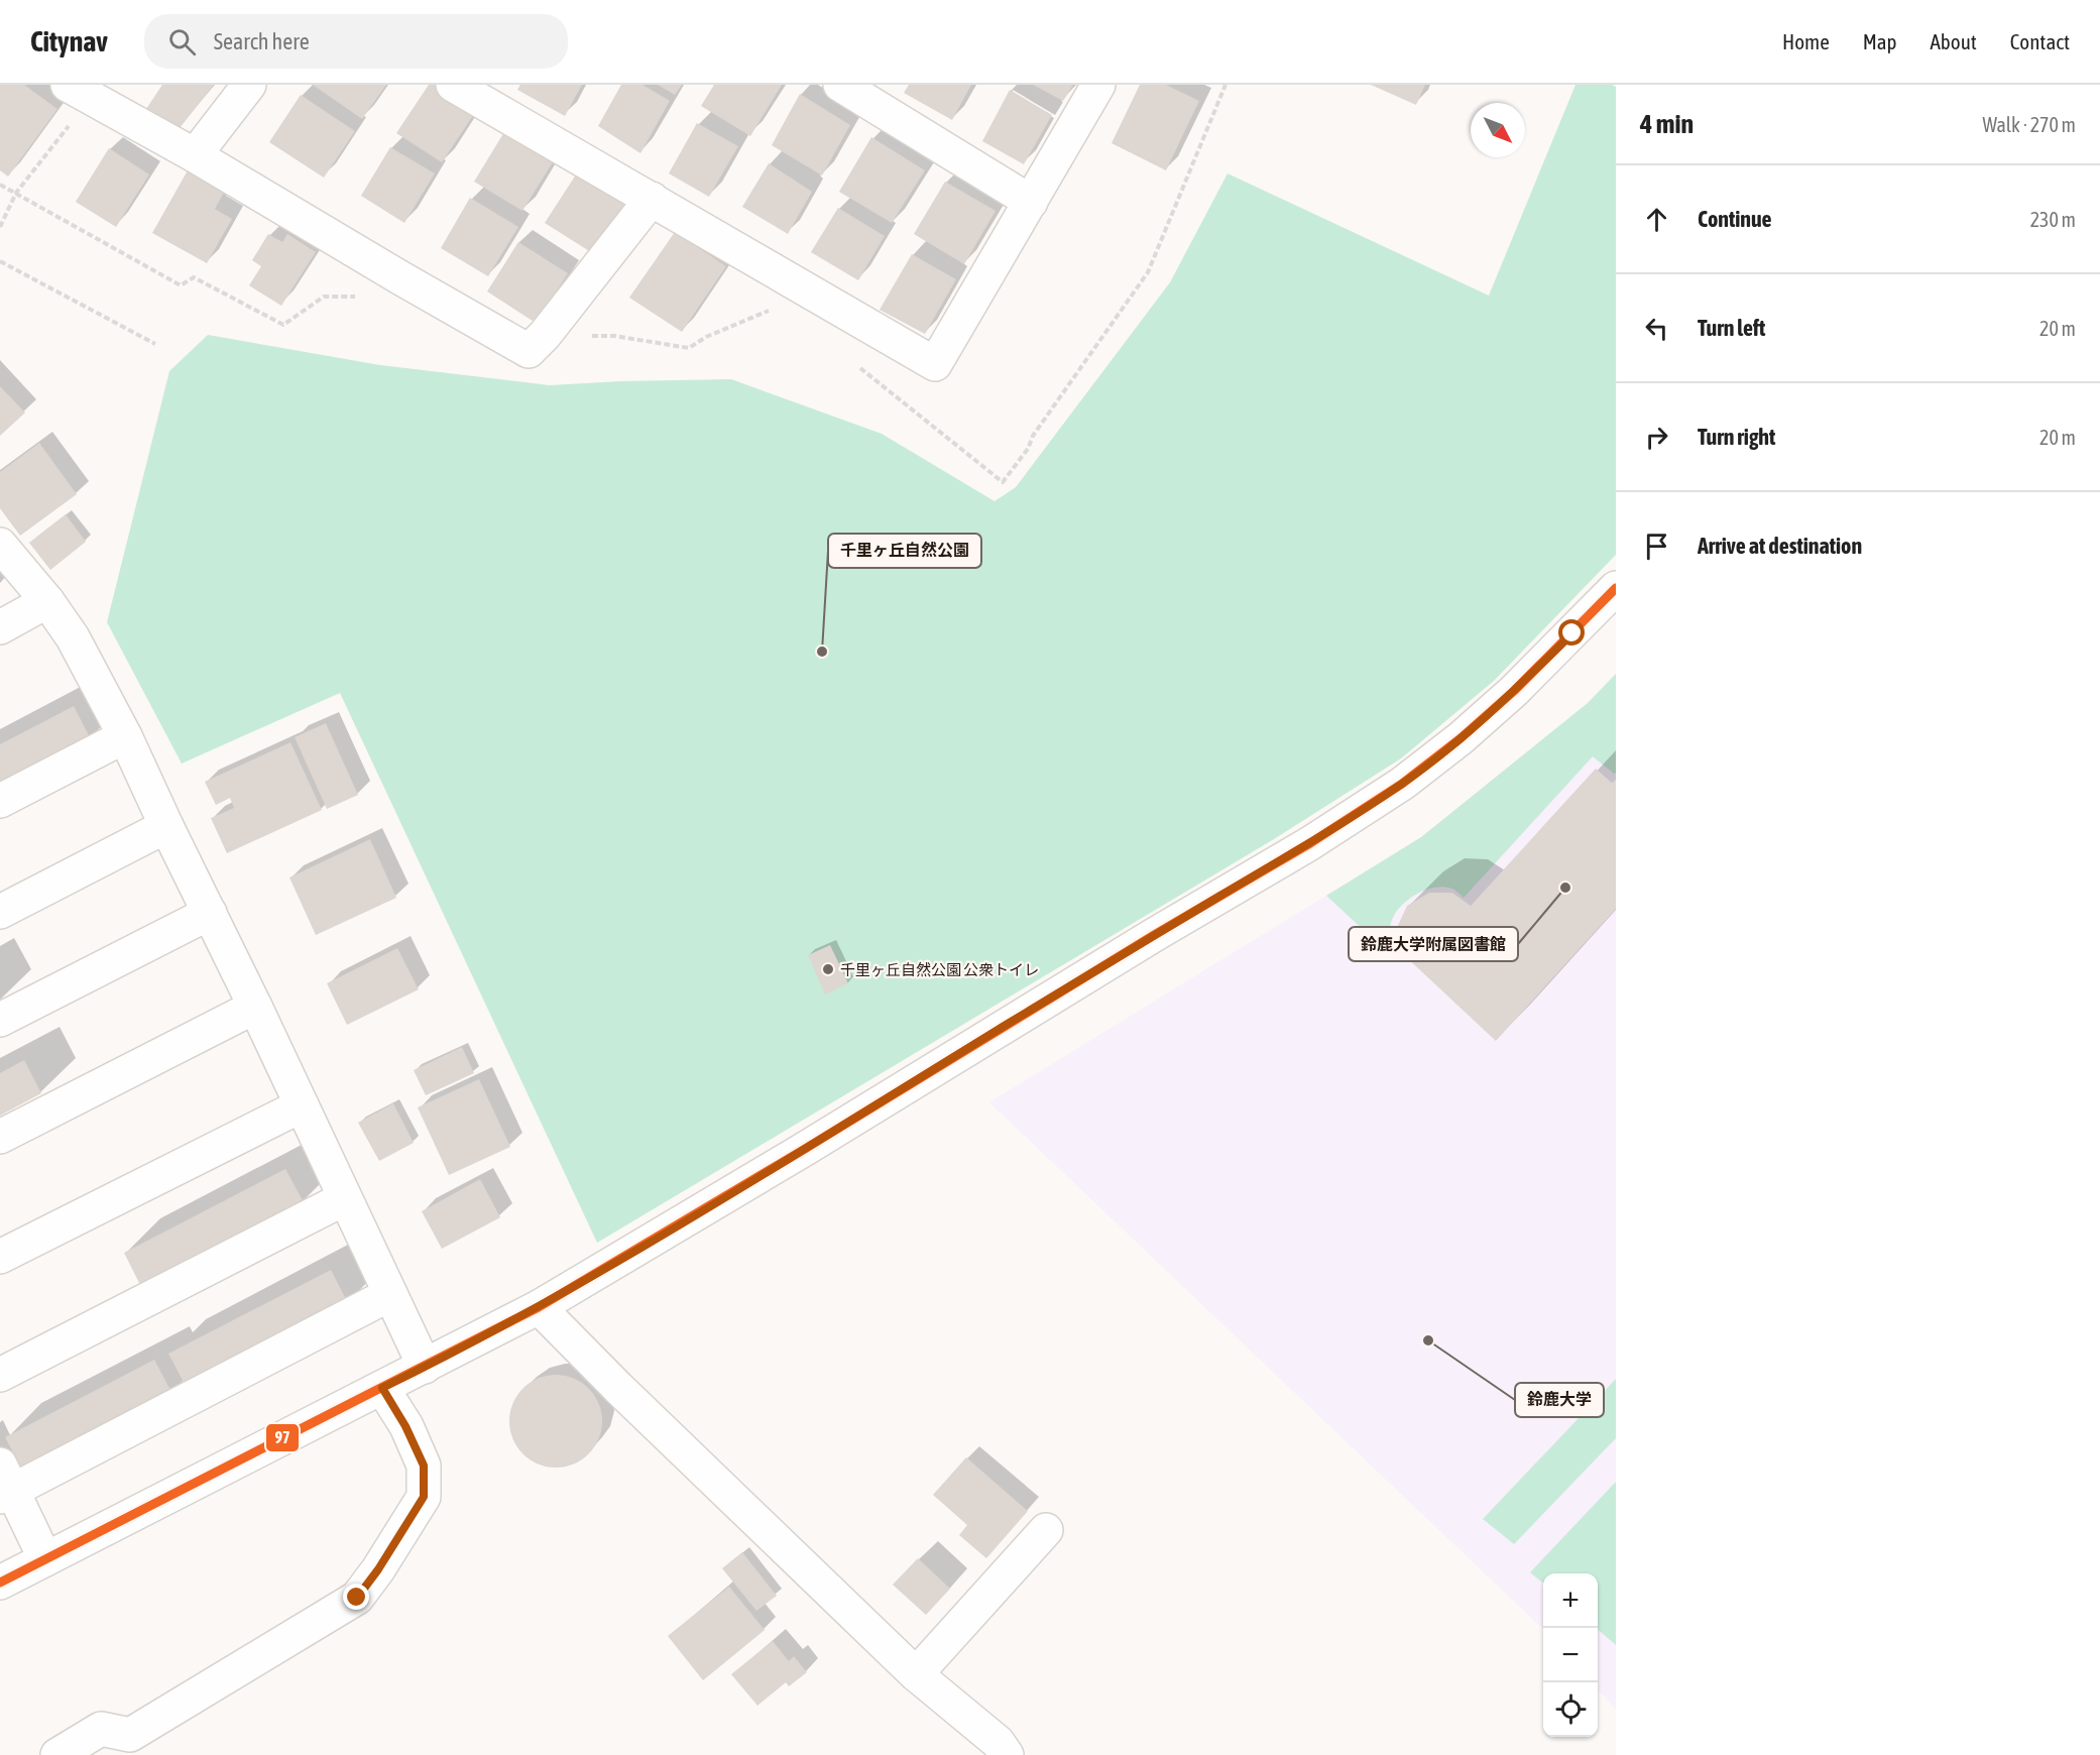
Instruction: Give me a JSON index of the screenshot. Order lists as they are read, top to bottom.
{
  "places": [
    "千里ヶ丘自然公園",
    "鈴鹿大学附属図書館",
    "千里ヶ丘自然公園 公衆トイレ",
    "鈴鹿大学"
  ],
  "lines": ["transit line 97"],
  "north": "bottom right",
  "page": {
    "header": "Citynav",
    "search": "Search here",
    "nav": [
      "Home",
      "Map",
      "About",
      "Contact"
    ],
    "heading": ["4 min", "Walk · 270 m"],
    "list": [
      ["Continue", "230 m"],
      ["Turn left", "20 m"],
      ["Turn right", "20 m"],
      "Arrive at destination"
    ],
    "map_buttons": ["+", "−"]
  }
}
